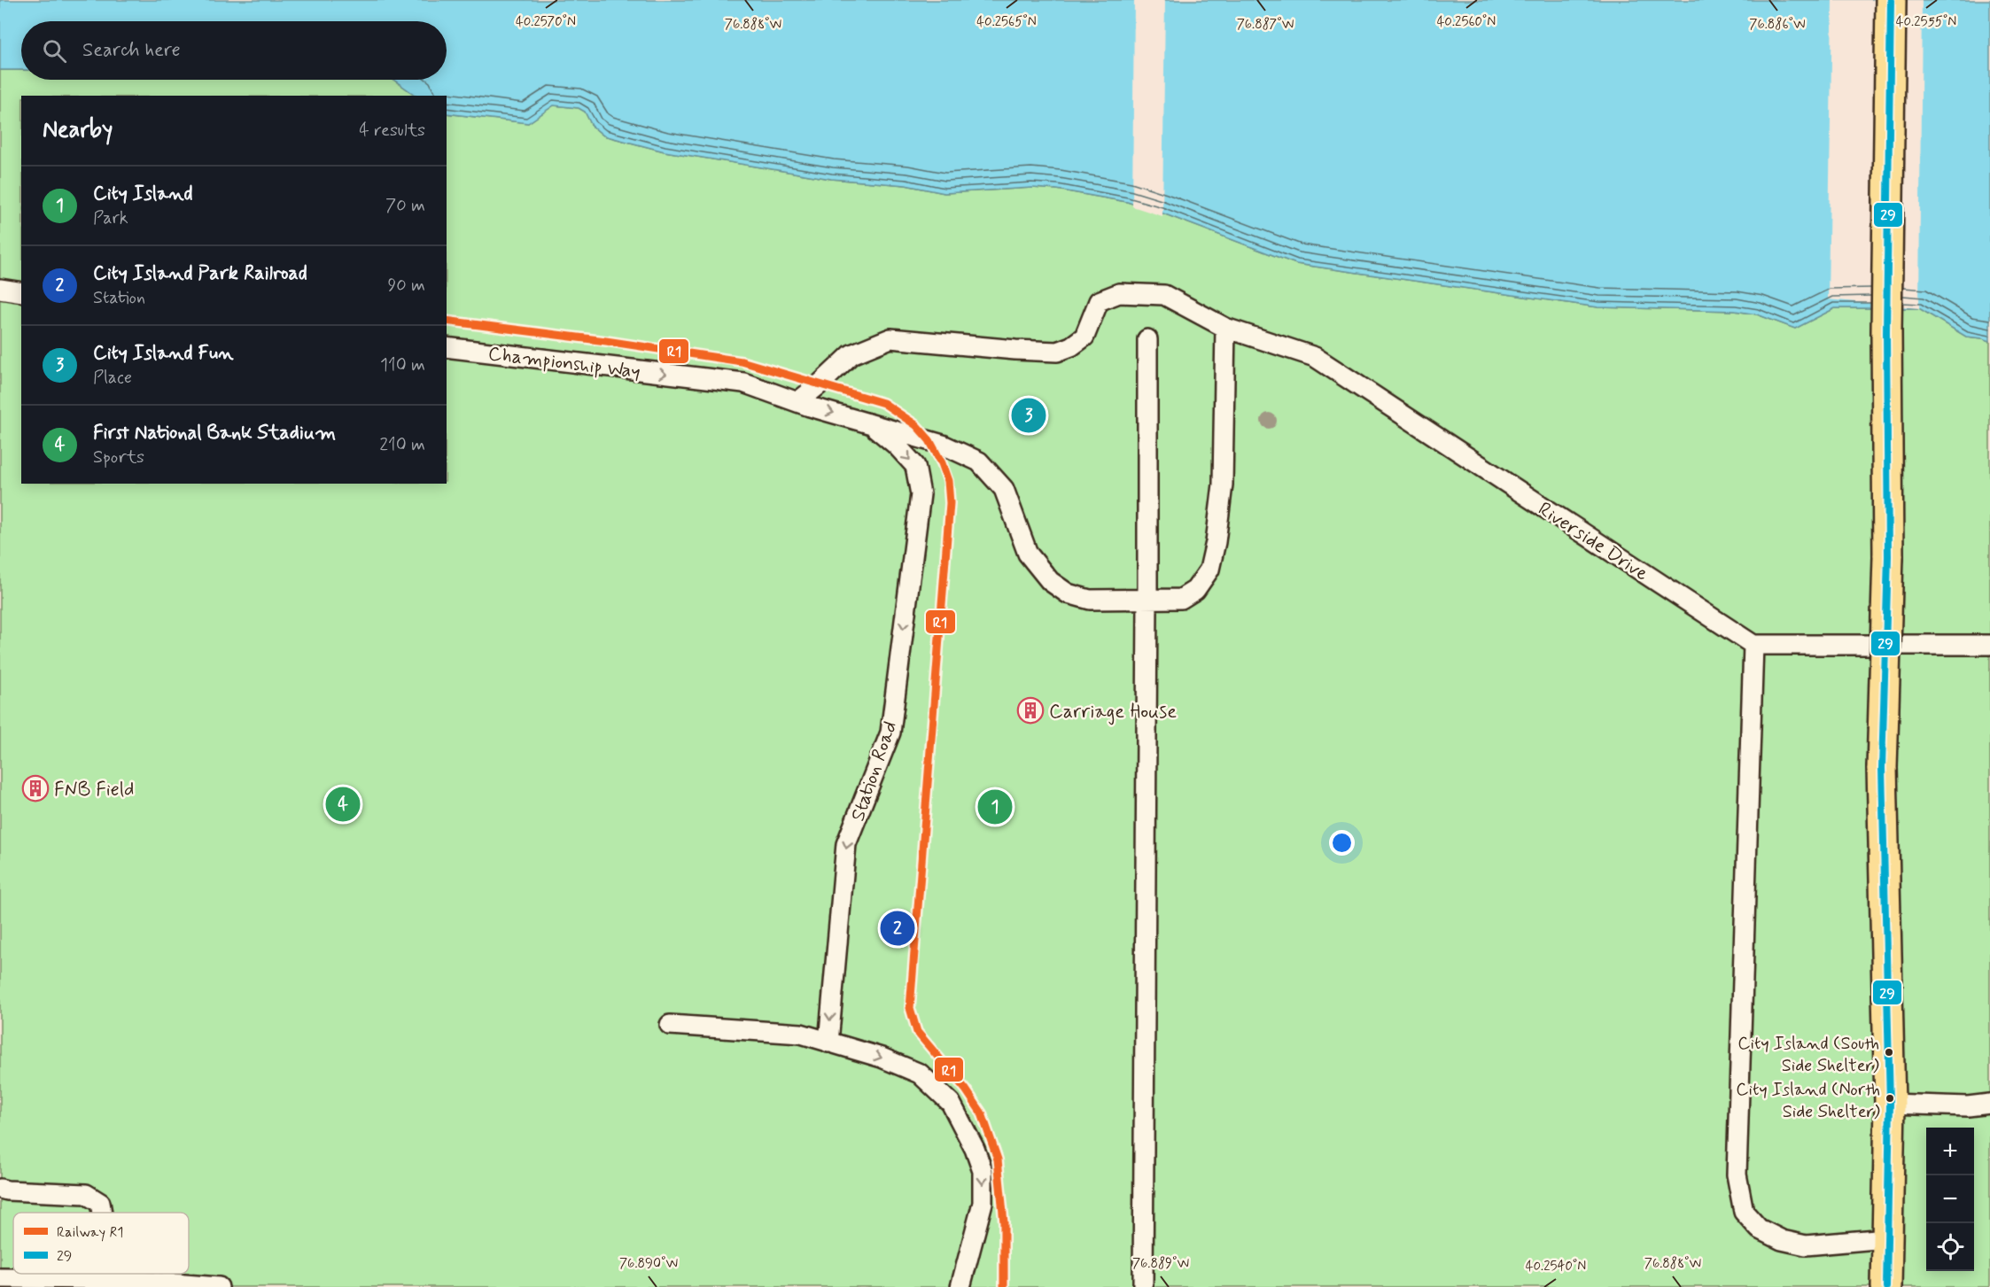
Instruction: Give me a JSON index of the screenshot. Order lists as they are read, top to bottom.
{
  "streets": {
    "lane": ["Championship Way", "Riverside Drive", "Station Road"]
  },
  "crossings": [
    ["Championship Way", "Riverside Drive"],
    ["Championship Way", "Station Road"]
  ],
  "one_way": ["Championship Way", "Station Road"],
  "places": {
    "building": ["Carriage House", "FNB Field"],
    "other": ["City Island (South Side Shelter)", "City Island (North Side Shelter)"]
  },
  "lines": ["transit line 29", "rail line R1"],
  "legend": ["Railway R1", "29"],
  "page": {
    "search": "Search here",
    "heading": ["Nearby", "4 results"],
    "list": [
      {
        "mark": "1",
        "name": "City Island",
        "note": "Park",
        "value": "70 m"
      },
      {
        "mark": "2",
        "name": "City Island Park Railroad",
        "note": "Station",
        "value": "90 m"
      },
      {
        "mark": "3",
        "name": "City Island Fun",
        "note": "Place",
        "value": "110 m"
      },
      {
        "mark": "4",
        "name": "First National Bank Stadium",
        "note": "Sports",
        "value": "210 m"
      }
    ],
    "pins": [
      "3",
      "4",
      "1",
      "2"
    ],
    "map_buttons": ["+", "−"]
  },
  "coordinates": [
    "40.2570°N",
    "40.2565°N",
    "40.2560°N",
    "40.2555°N",
    "76.888°W",
    "76.887°W",
    "76.886°W",
    "76.890°W",
    "76.889°W",
    "40.2540°N"
  ]
}
